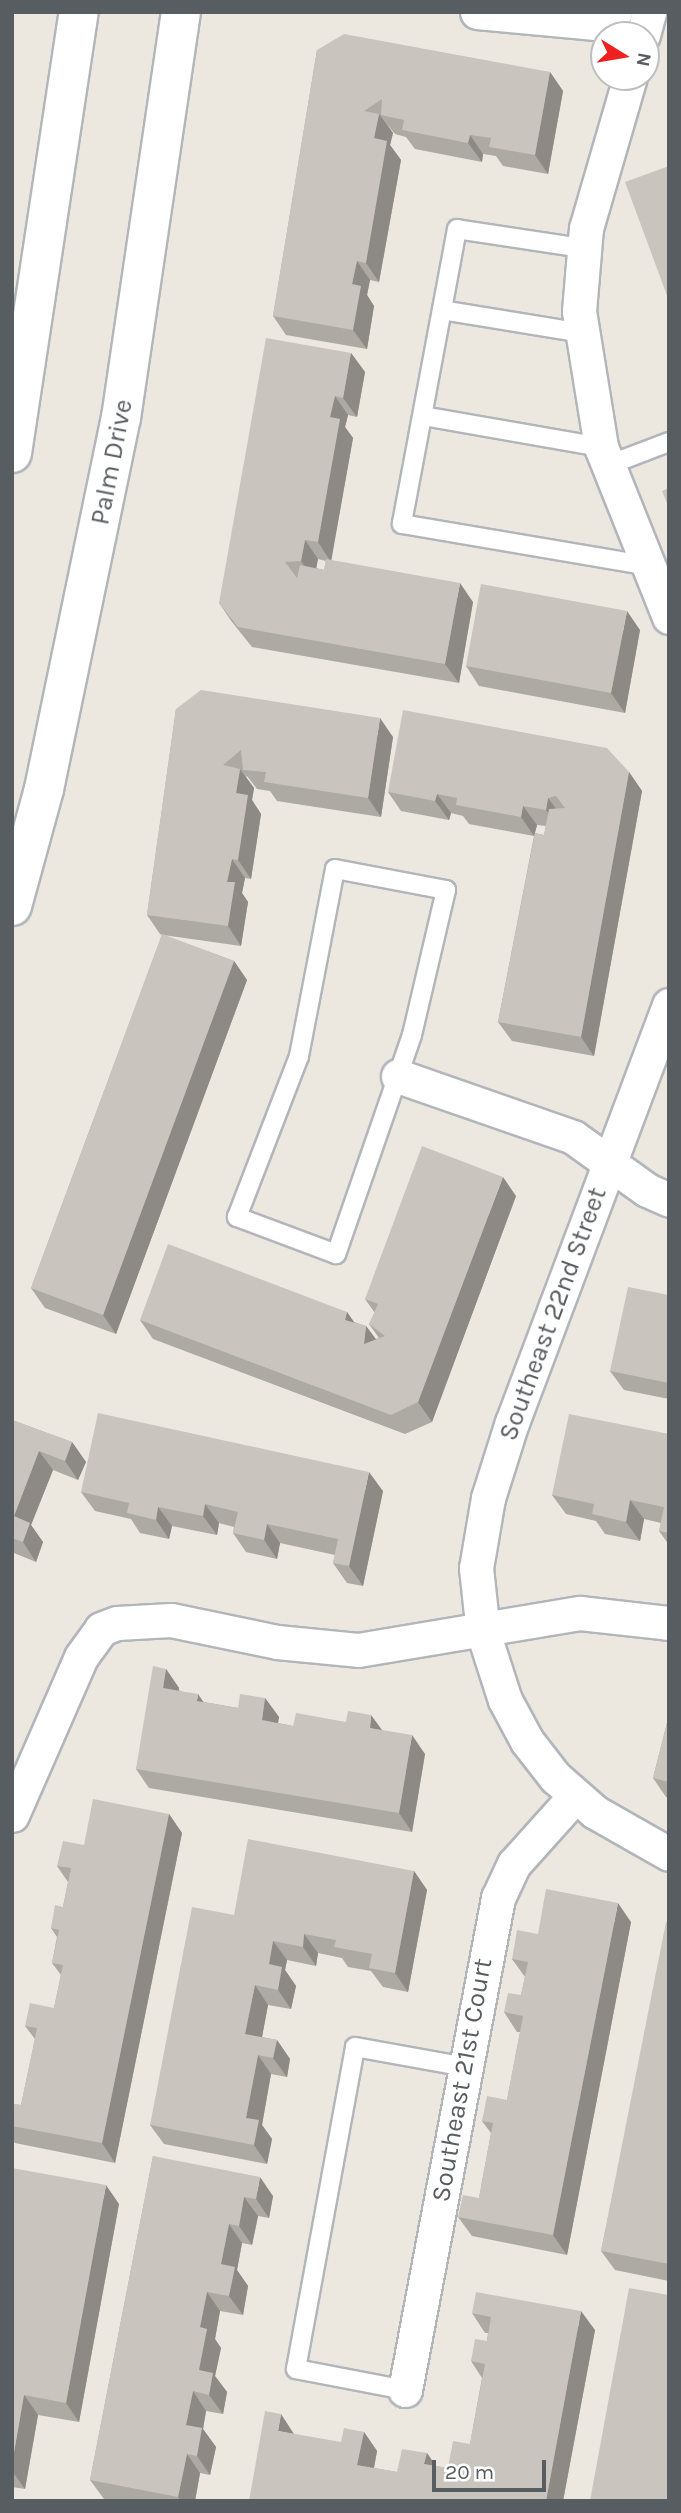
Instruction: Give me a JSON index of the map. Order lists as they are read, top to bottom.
{
  "streets": {
    "main road": ["Palm Drive"],
    "street": ["Southeast 22nd Street", "Southeast 21st Court"]
  },
  "crossings": [
    ["Southeast 22nd Street", "Southeast 21st Court"]
  ],
  "scale_bar": "20 m",
  "north": "right"
}
